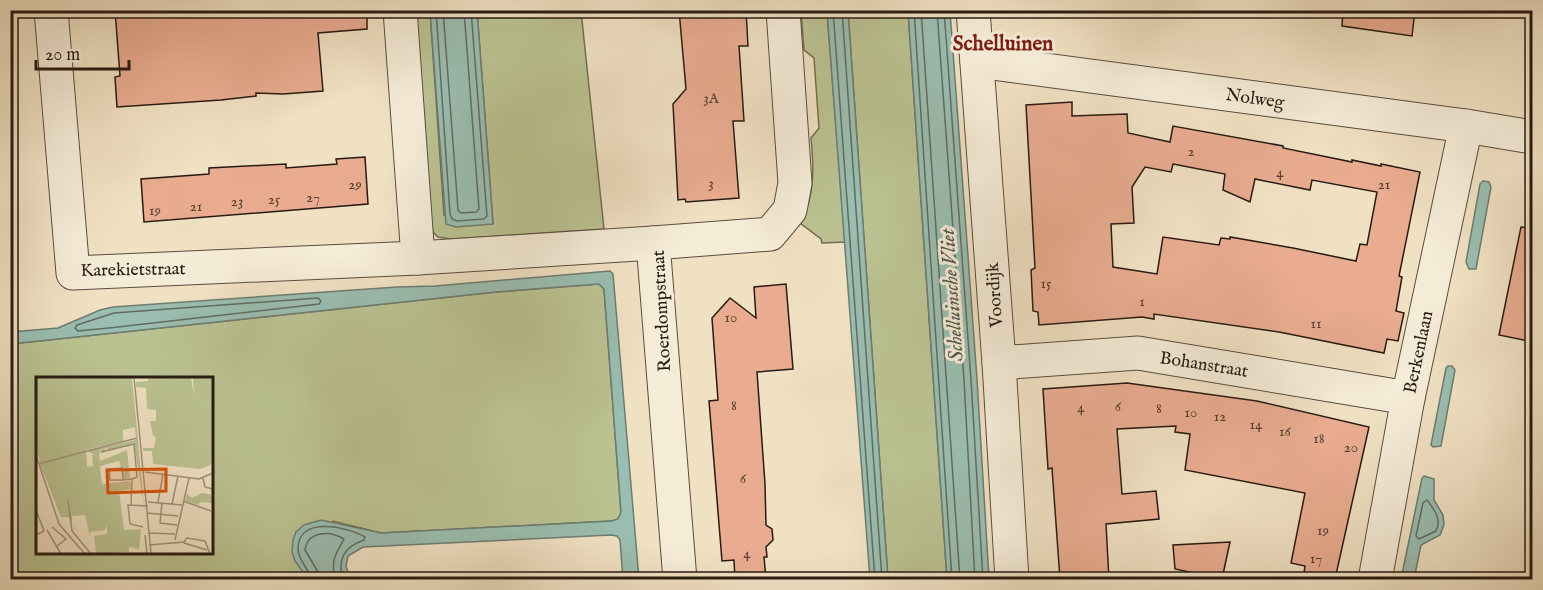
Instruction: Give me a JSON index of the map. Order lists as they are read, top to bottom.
{
  "streets": {
    "street": [
      "Nolweg",
      "Karekietstraat",
      "Voordijk",
      "Roerdompstraat",
      "Berkenlaan",
      "Bohanstraat"
    ]
  },
  "crossings": [
    ["Nolweg", "Voordijk"],
    ["Nolweg", "Berkenlaan"],
    ["Karekietstraat", "Roerdompstraat"],
    ["Voordijk", "Bohanstraat"],
    ["Berkenlaan", "Bohanstraat"]
  ],
  "districts": ["Schelluinen"],
  "water": ["Schelluinsche Vliet"],
  "house_numbers": [
    "3A",
    "2",
    "4",
    "3",
    "29",
    "21",
    "27",
    "25",
    "23",
    "21",
    "19",
    "15",
    "1",
    "10",
    "11",
    "8",
    "6",
    "4",
    "8",
    "10",
    "12",
    "14",
    "16",
    "18",
    "20",
    "6",
    "19",
    "4",
    "17"
  ],
  "scale_bar": "20 m"
}
